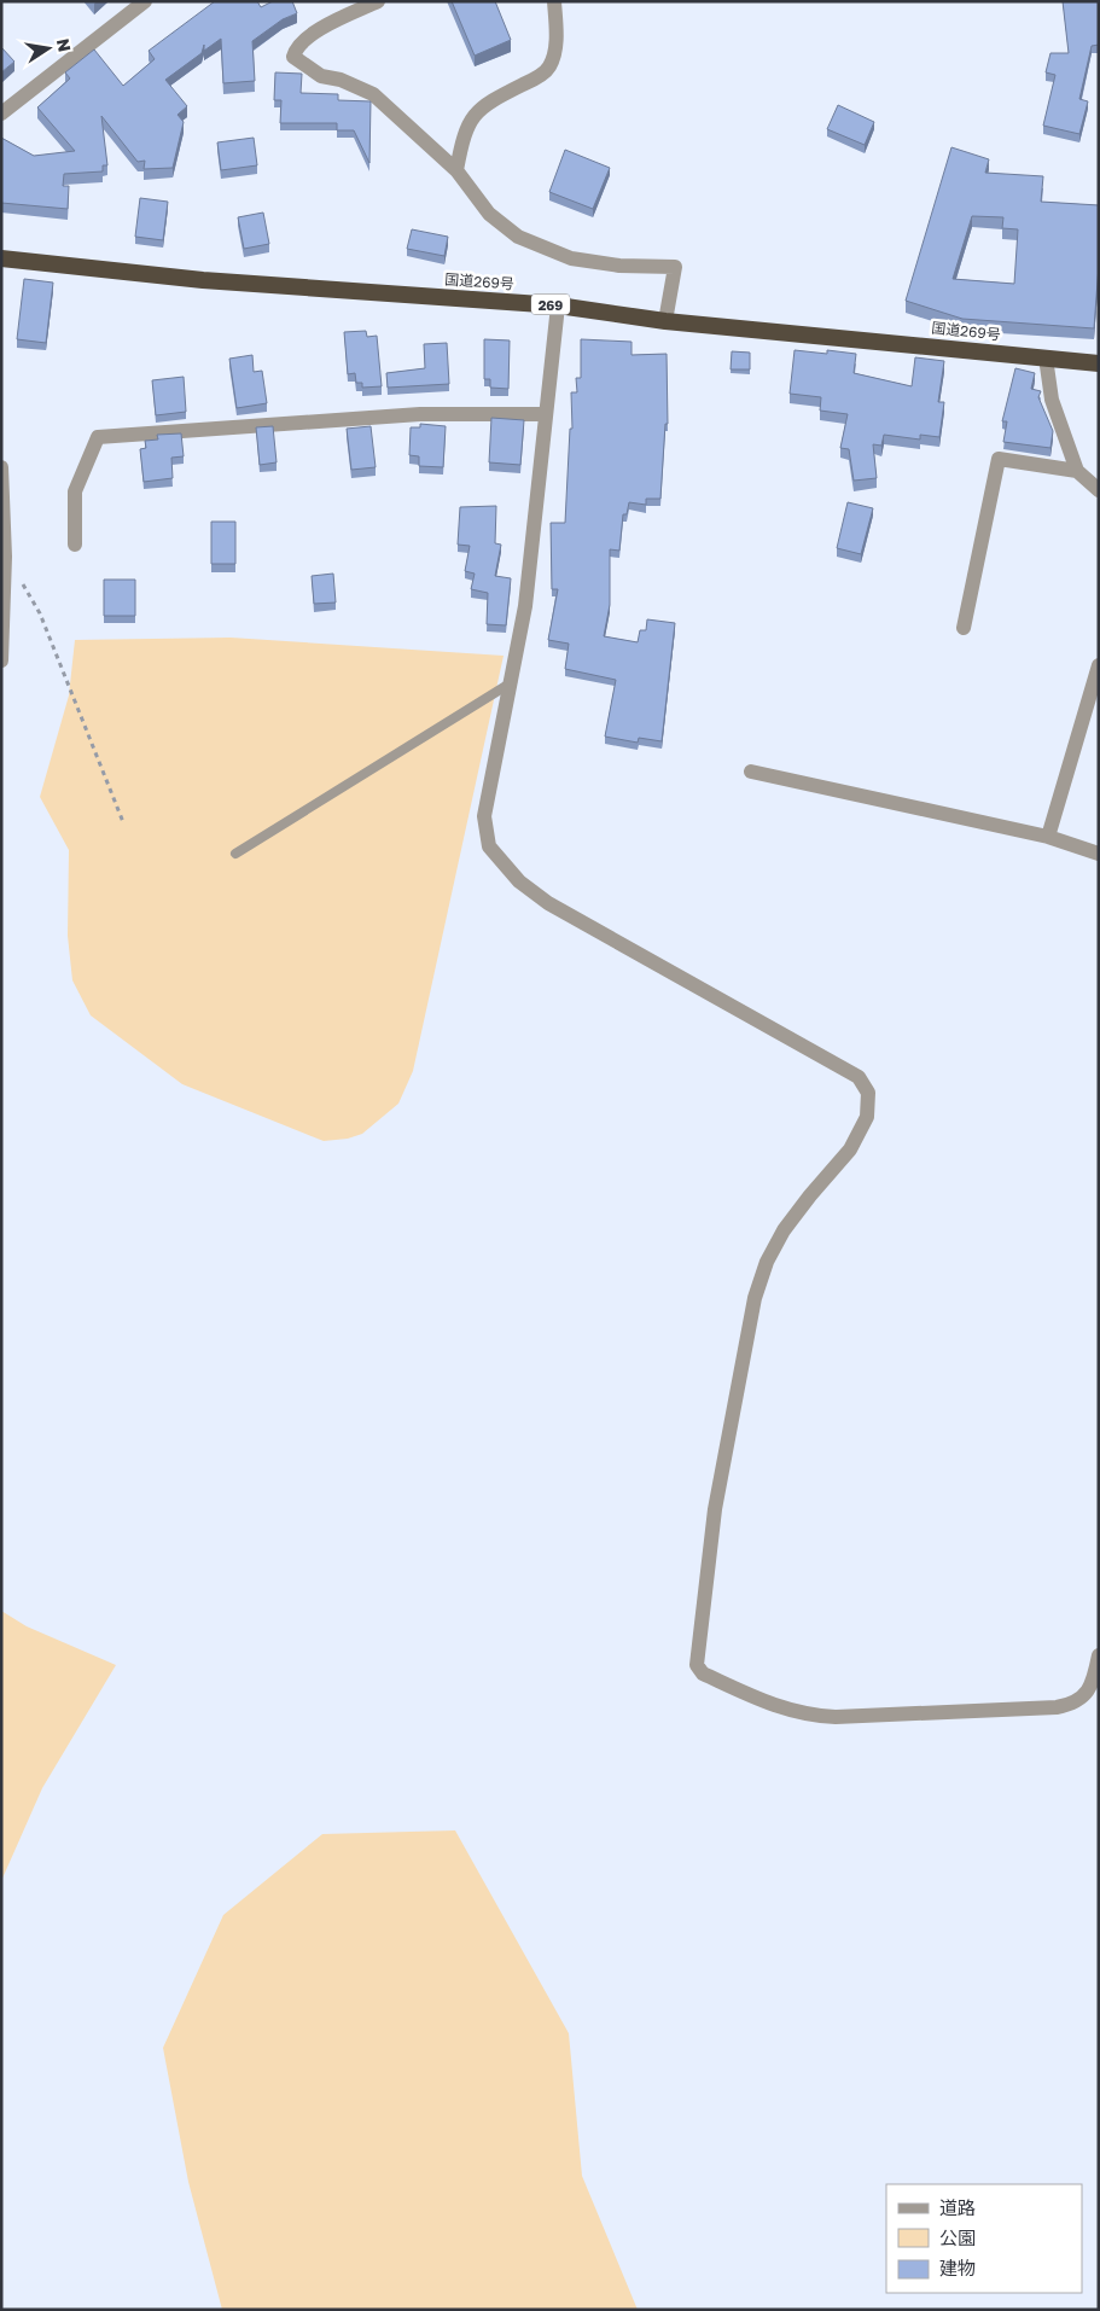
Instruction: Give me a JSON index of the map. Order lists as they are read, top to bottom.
{
  "streets": {
    "highway": ["国道269号", "269"]
  },
  "legend": ["道路", "公園", "建物"],
  "north": "right"
}
